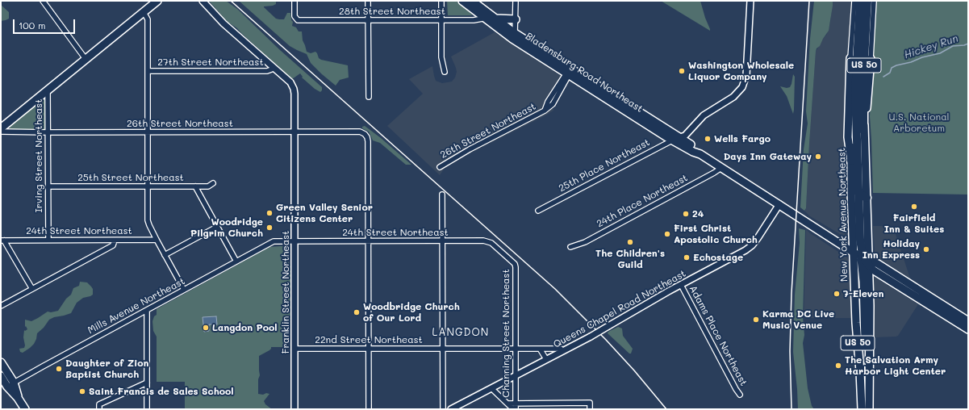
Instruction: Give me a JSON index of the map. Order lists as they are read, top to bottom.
{
  "streets": {
    "highway": ["US 50", "New York Avenue Northeast"],
    "main road": ["Bladensburg Road Northeast"],
    "street": [
      "28th Street Northeast",
      "27th Street Northeast",
      "26th Street Northeast",
      "Irving Street Northeast",
      "25th Place Northeast",
      "25th Street Northeast",
      "24th Place Northeast",
      "24th Street Northeast",
      "Franklin Street Northeast",
      "Mills Avenue Northeast",
      "Queens Chapel Road Northeast",
      "Channing Street Northeast",
      "Adams Place Northeast",
      "22nd Street Northeast"
    ]
  },
  "crossings": [
    ["28th Street Northeast", "Bladensburg Road Northeast"],
    ["27th Street Northeast", "Franklin Street Northeast"],
    ["US 50", "Bladensburg Road Northeast"],
    ["Bladensburg Road Northeast", "26th Street Northeast"],
    ["Bladensburg Road Northeast", "25th Place Northeast"],
    ["Bladensburg Road Northeast", "24th Place Northeast"],
    ["Bladensburg Road Northeast", "New York Avenue Northeast"],
    ["Bladensburg Road Northeast", "Queens Chapel Road Northeast"],
    ["26th Street Northeast", "Irving Street Northeast"],
    ["26th Street Northeast", "24th Street Northeast"],
    ["26th Street Northeast", "Franklin Street Northeast"],
    ["Irving Street Northeast", "25th Street Northeast"],
    ["Irving Street Northeast", "24th Street Northeast"],
    ["24th Street Northeast", "Franklin Street Northeast"],
    ["24th Street Northeast", "Mills Avenue Northeast"],
    ["24th Street Northeast", "Channing Street Northeast"],
    ["Franklin Street Northeast", "22nd Street Northeast"],
    ["Queens Chapel Road Northeast", "Channing Street Northeast"],
    ["Queens Chapel Road Northeast", "Adams Place Northeast"],
    ["Channing Street Northeast", "22nd Street Northeast"]
  ],
  "districts": ["LANGDON"],
  "water": ["Hickey Run"],
  "parks": ["U.S. National Arboretum"],
  "places": [
    "Washington Wholesale Liquor Company",
    "Wells Fargo",
    "Days Inn Gateway",
    "Fairfield Inn & Suites",
    "Green Valley Senior Citizens Center",
    "24",
    "Woodridge Pilgrim Church",
    "First Christ Apostolic Church",
    "The Children's Guild",
    "Holiday Inn Express",
    "Echostage",
    "7-Eleven",
    "Woodbridge Church of Our Lord",
    "Karma DC Live Music Venue",
    "Langdon Pool",
    "The Salvation Army Harbor Light Center",
    "Daughter of Zion Baptist Church",
    "Saint Francis de Sales School"
  ],
  "scale_bar": "100 m"
}
